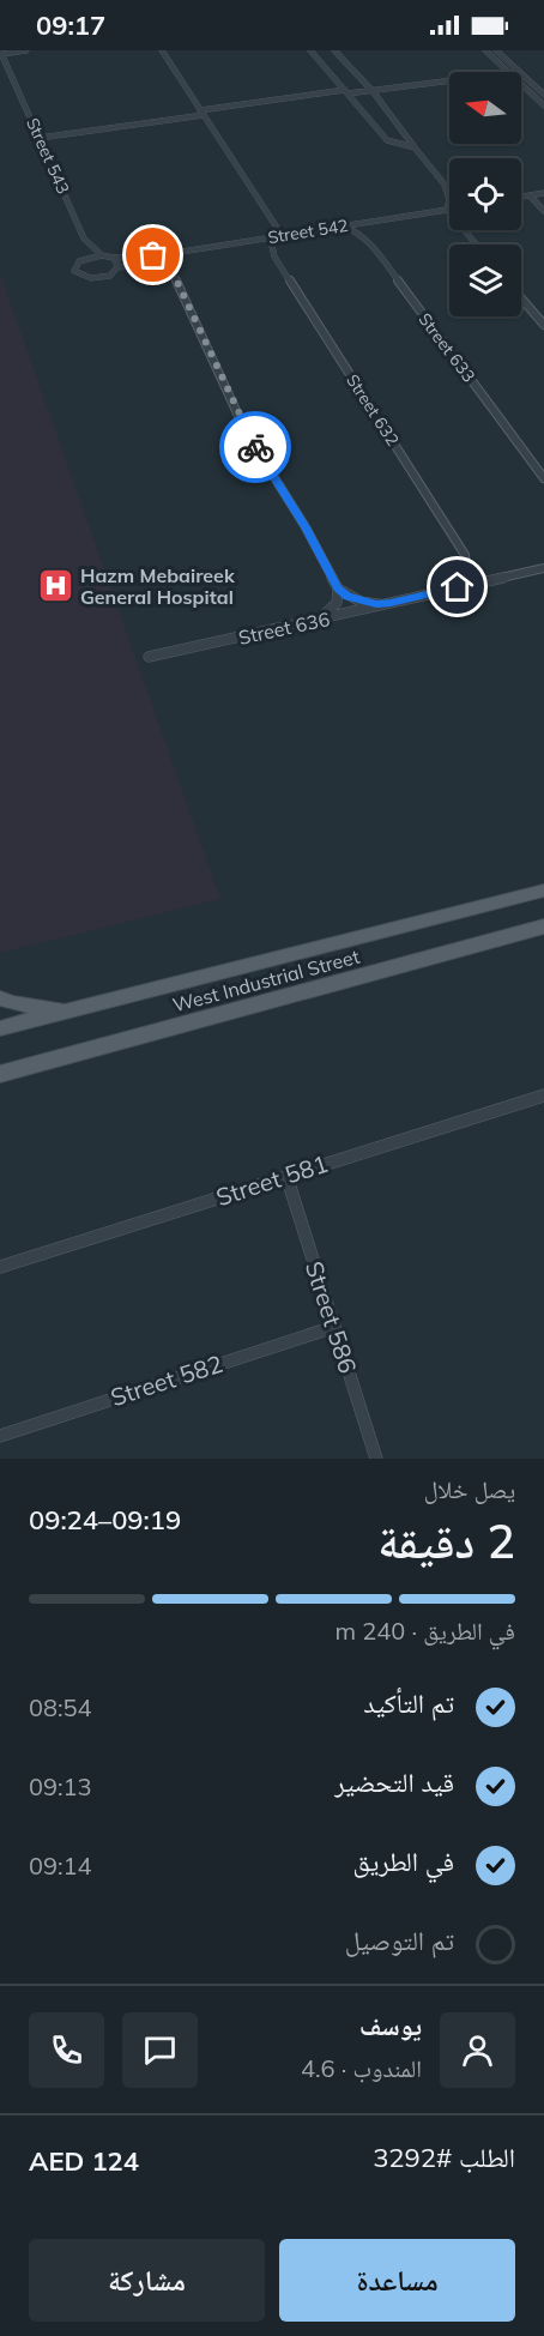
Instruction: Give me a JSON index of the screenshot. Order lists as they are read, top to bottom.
{
  "streets": {
    "main road": ["West Industrial Street"],
    "street": [
      "Street 543",
      "Street 542",
      "Street 633",
      "Street 632",
      "Street 636",
      "Street 581",
      "Street 586",
      "Street 582"
    ]
  },
  "crossings": [
    ["Street 543", "Street 542"],
    ["Street 542", "Street 633"],
    ["Street 542", "Street 632"],
    ["Street 632", "Street 636"],
    ["Street 581", "Street 586"],
    ["Street 586", "Street 582"]
  ],
  "places": {
    "hospital": ["Hazm Mebaireek General Hospital"]
  },
  "north": "left",
  "page": {
    "status": "09:17",
    "heading": ["2 دقيقة", "يصل خلال", "09:19–09:24"],
    "panel": [
      "يوسف",
      "المندوب · 4.6",
      "الطلب #3292",
      "AED 124"
    ],
    "bar": "في الطريق · 240 m",
    "list": [
      ["تم التأكيد", "08:54"],
      ["قيد التحضير", "09:13"],
      ["في الطريق", "09:14"],
      "تم التوصيل"
    ],
    "buttons": ["مساعدة", "مشاركة"]
  }
}
